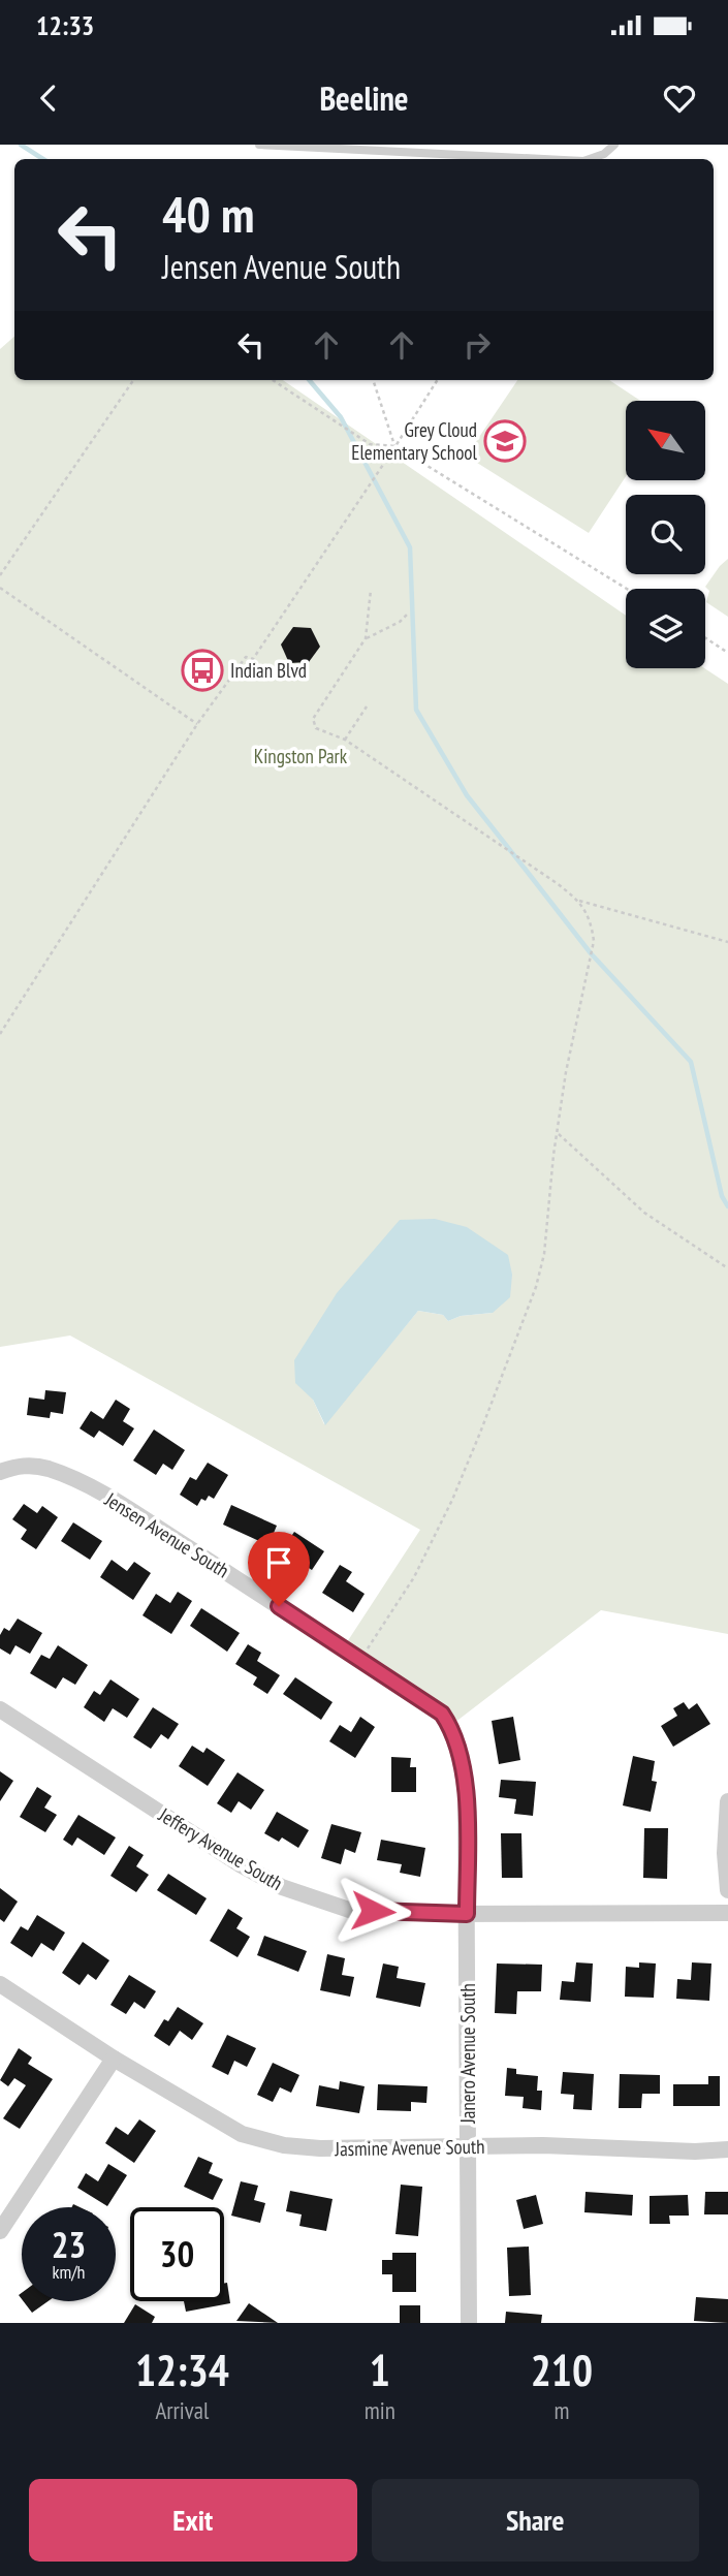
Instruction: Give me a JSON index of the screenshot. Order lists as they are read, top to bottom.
{
  "streets": {
    "street": [
      "Jensen Avenue South",
      "Jeffery Avenue South",
      "Janero Avenue South",
      "Jasmine Avenue South"
    ]
  },
  "crossings": [
    ["Jensen Avenue South", "Jeffery Avenue South"],
    ["Jensen Avenue South", "Janero Avenue South"],
    ["Jeffery Avenue South", "Janero Avenue South"],
    ["Janero Avenue South", "Jasmine Avenue South"]
  ],
  "parks": ["Kingston Park"],
  "places": {
    "school or university": ["Grey Cloud Elementary School"],
    "bus stop": ["Indian Blvd"]
  },
  "north": "top left",
  "page": {
    "status": "12:33",
    "header": "Beeline",
    "turn": ["40 m", "Jensen Avenue South"],
    "speed": "23 km/h",
    "limit": "30",
    "eta": [
      "12:34",
      "Arrival",
      "1",
      "min",
      "210",
      "m"
    ],
    "buttons": ["Exit", "Share"]
  }
}
